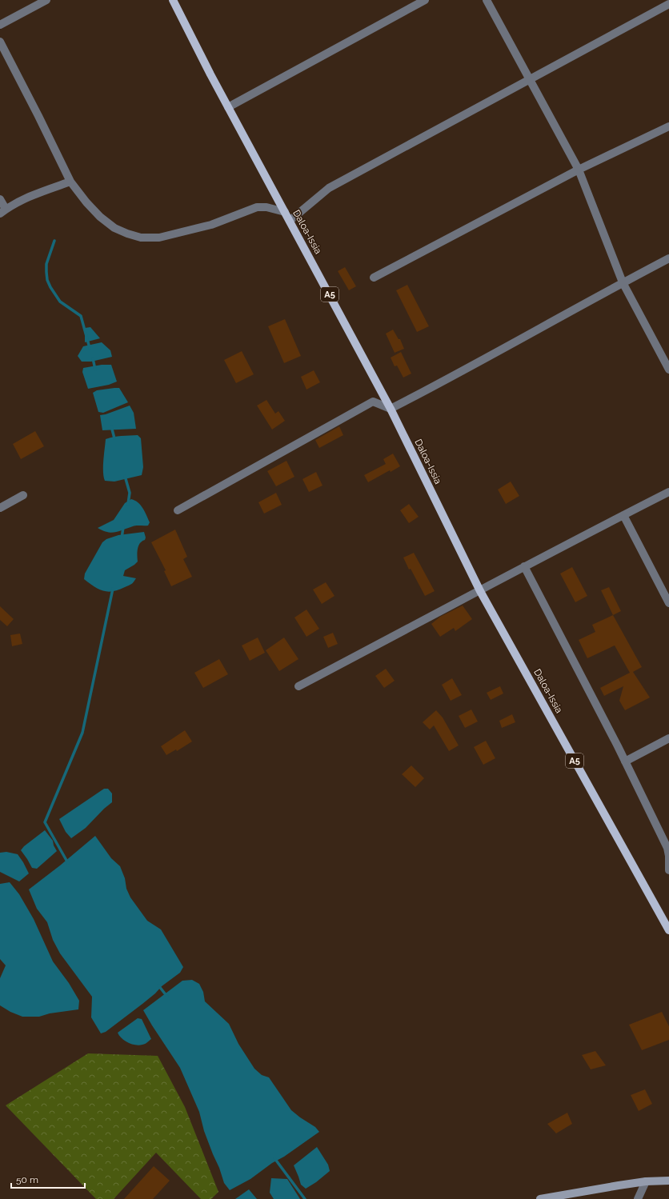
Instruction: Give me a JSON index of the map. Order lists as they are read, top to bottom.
{
  "streets": {
    "main road": ["Daloa-Issia", "A5"]
  },
  "scale_bar": "50 m"
}
